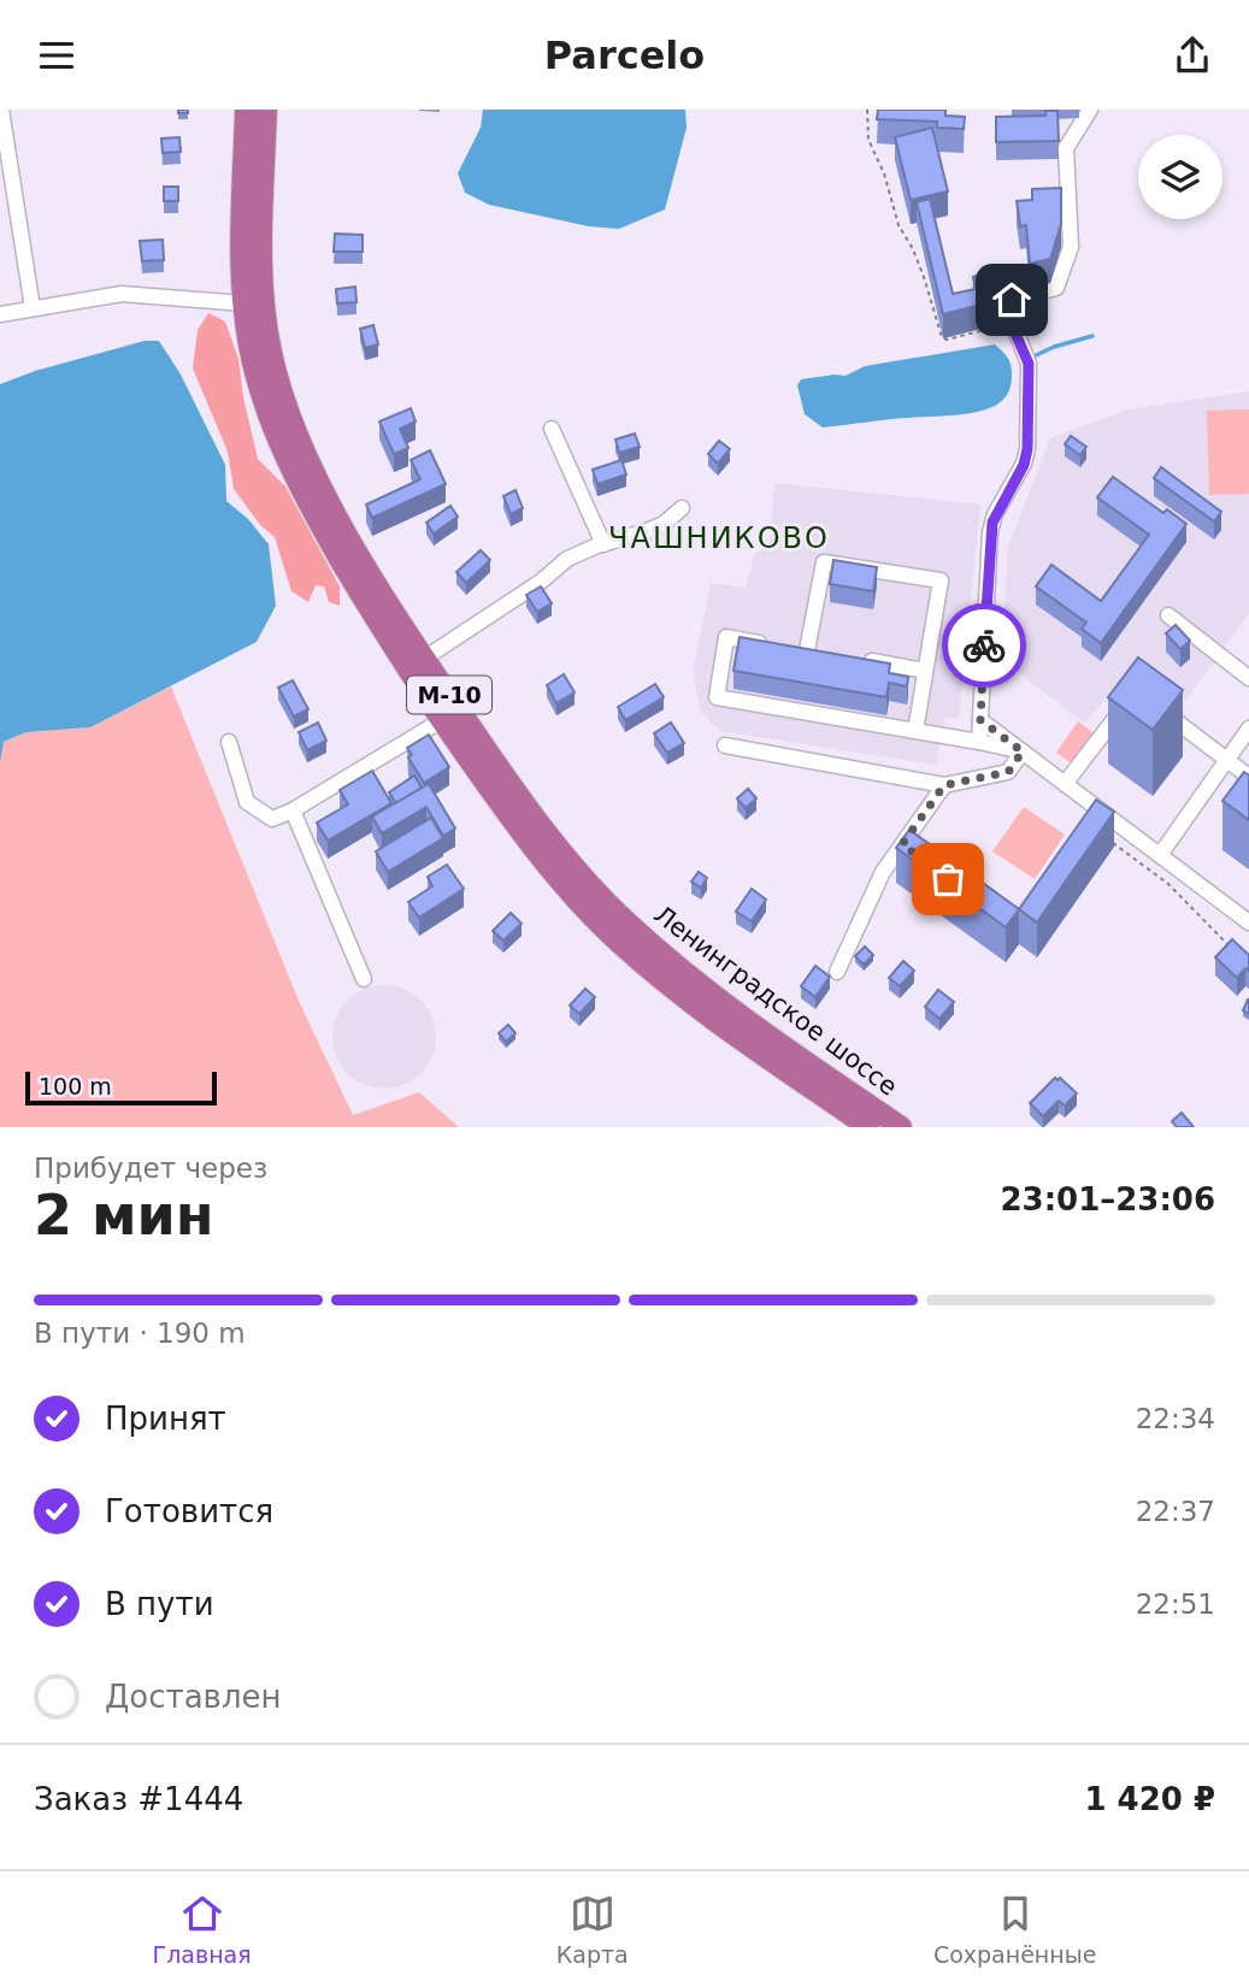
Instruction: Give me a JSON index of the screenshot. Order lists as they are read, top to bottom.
{
  "streets": {
    "highway": ["М-10", "Ленинградское шоссе"]
  },
  "districts": ["ЧАШНИКОВО"],
  "scale_bar": "100 m",
  "page": {
    "header": "Parcelo",
    "scale": "100 m",
    "heading": ["2 мин", "Прибудет через", "23:01–23:06"],
    "panel": ["Заказ #1444", "1 420 ₽"],
    "bar": "В пути · 190 m",
    "list": [
      ["Принят", "22:34"],
      ["Готовится", "22:37"],
      ["В пути", "22:51"],
      "Доставлен"
    ],
    "tabs": ["Главная", "Карта", "Сохранённые"]
  }
}
